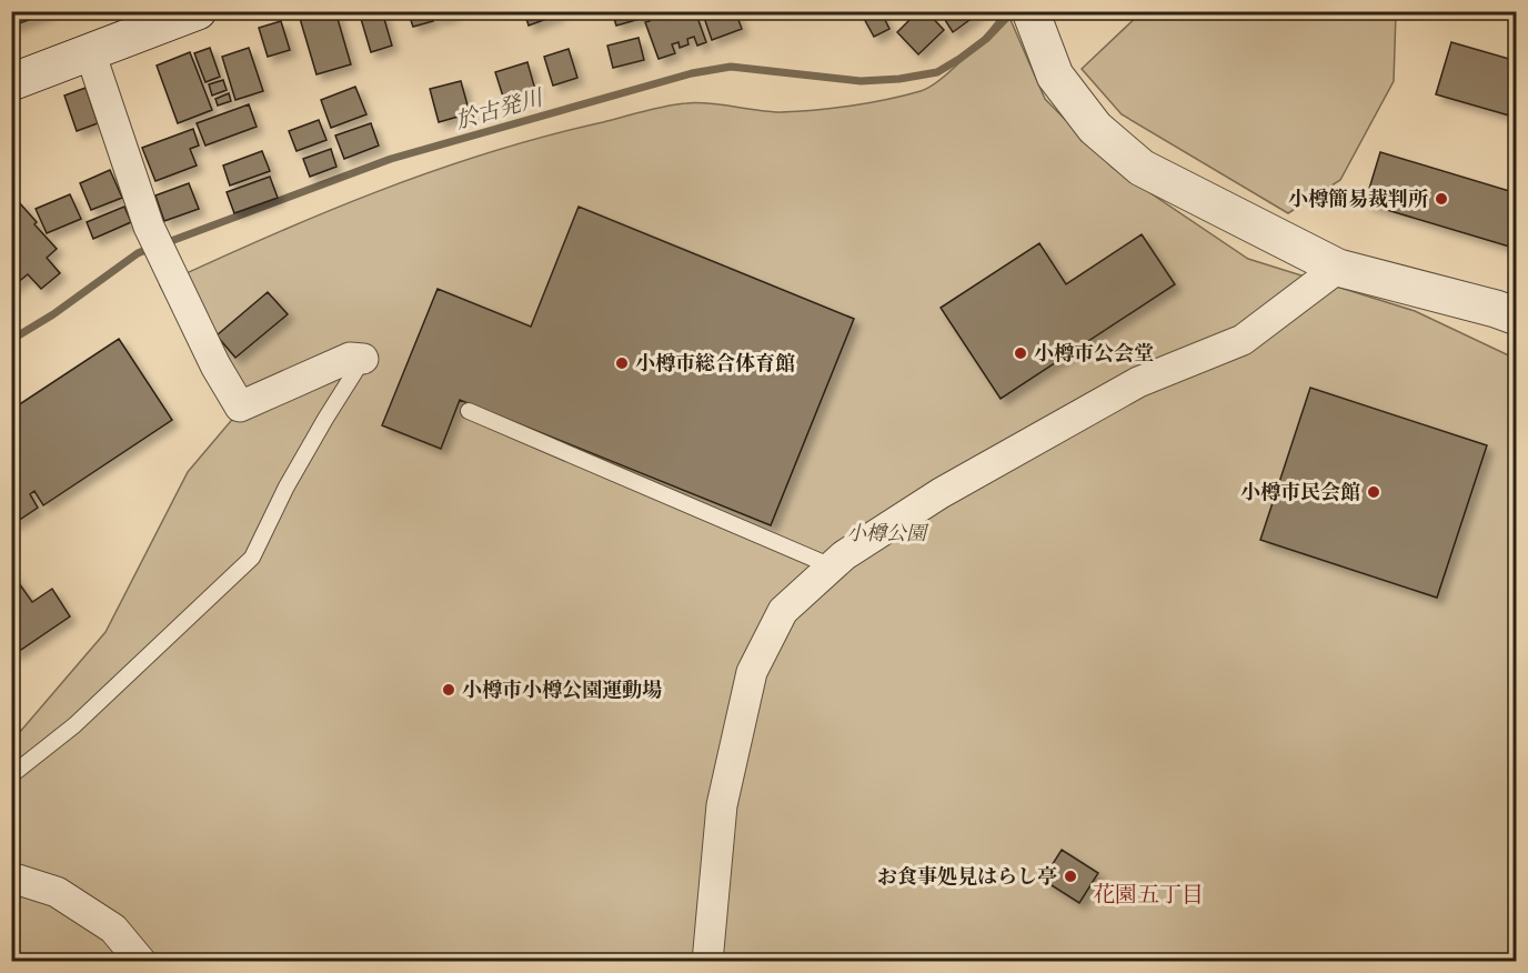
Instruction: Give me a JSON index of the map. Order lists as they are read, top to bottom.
{
  "districts": ["花園五丁目"],
  "water": ["於古発川"],
  "parks": ["小樽公園"],
  "places": [
    "小樽簡易裁判所",
    "小樽市公会堂",
    "小樽市総合体育館",
    "小樽市民会館",
    "小樽市小樽公園運動場",
    "お食事処見はらし亭"
  ]
}
